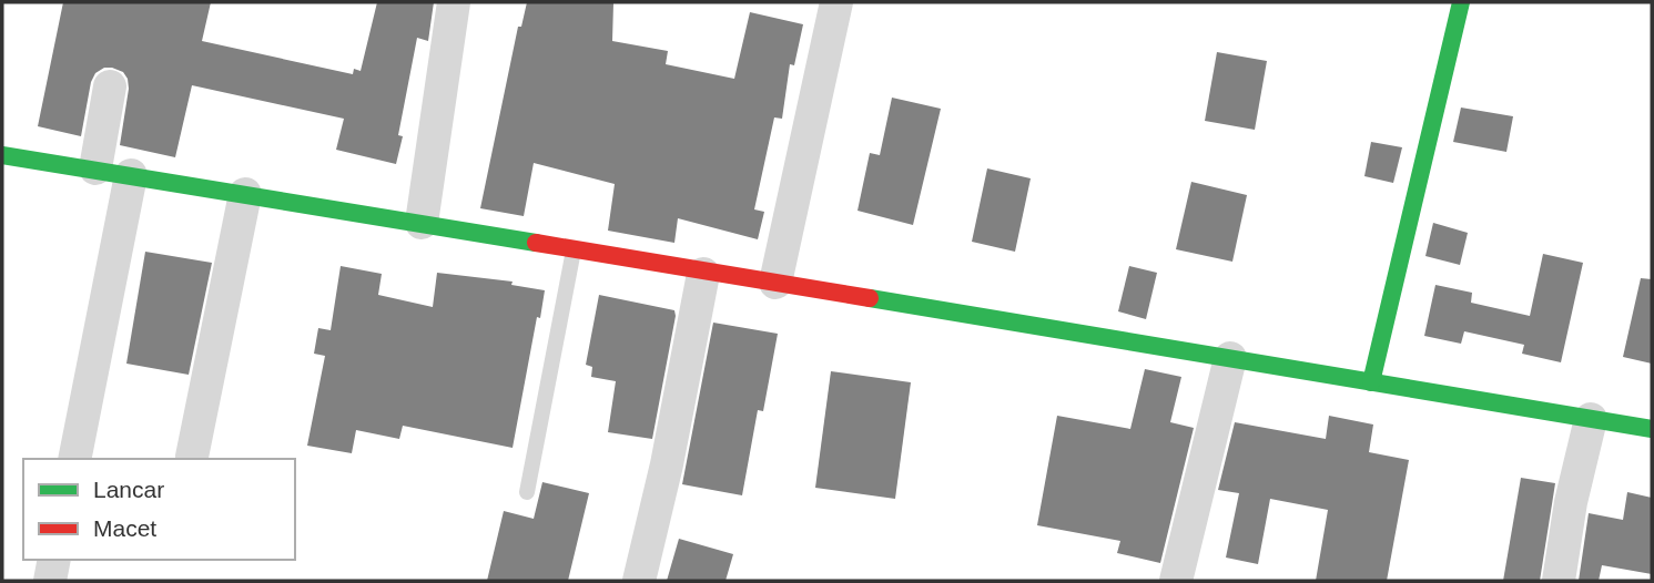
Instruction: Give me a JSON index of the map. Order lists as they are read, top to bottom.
{
  "legend": ["Lancar", "Macet"]
}
